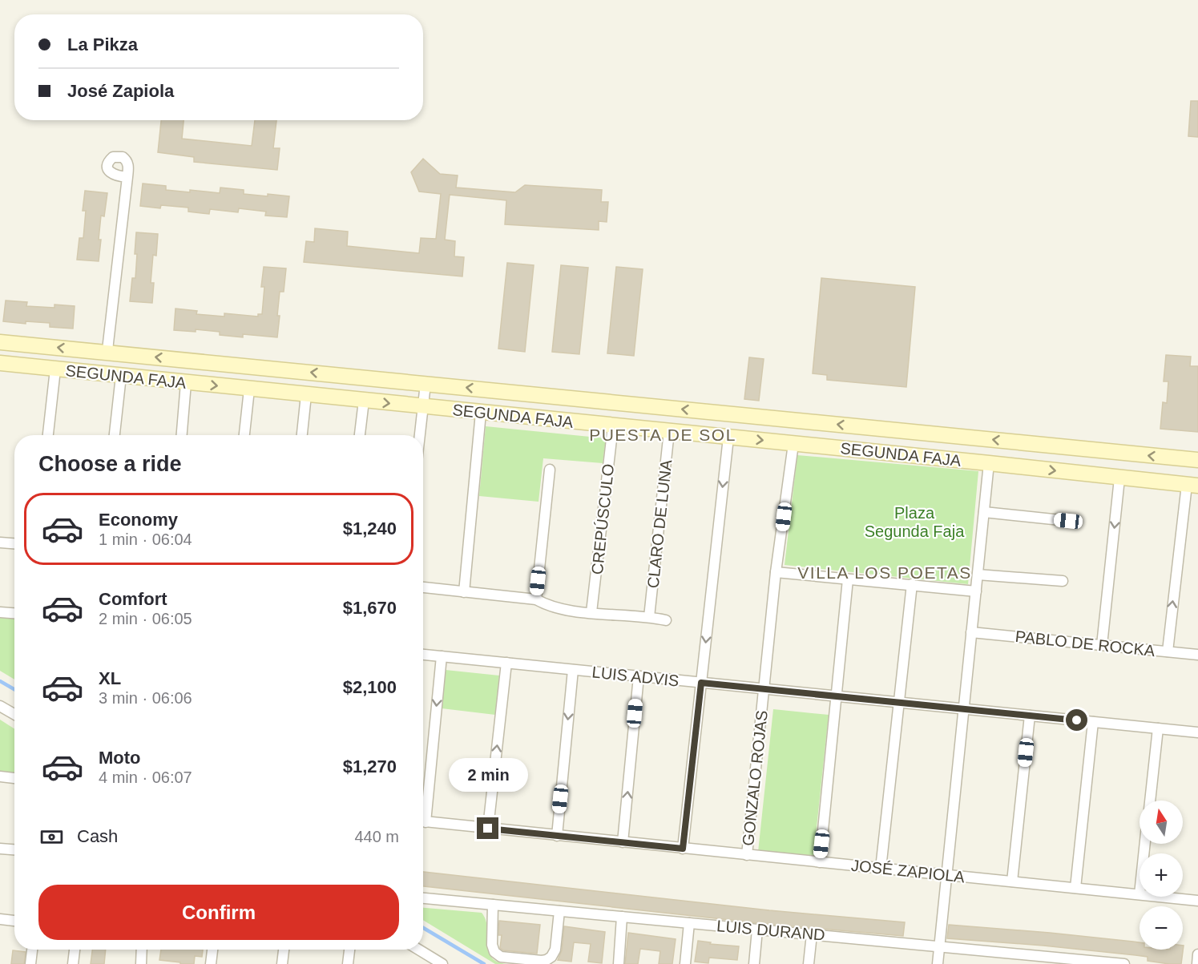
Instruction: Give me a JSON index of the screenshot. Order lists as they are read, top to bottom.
{
  "streets": {
    "main road": ["SEGUNDA FAJA"],
    "street": [
      "CREPÚSCULO",
      "CLARO DE LUNA",
      "PABLO DE ROCKA",
      "LUIS ADVIS",
      "GONZALO ROJAS",
      "JOSÉ ZAPIOLA",
      "LUIS DURAND"
    ]
  },
  "crossings": [
    ["SEGUNDA FAJA", "CREPÚSCULO"],
    ["SEGUNDA FAJA", "CLARO DE LUNA"],
    ["SEGUNDA FAJA", "GONZALO ROJAS"],
    ["LUIS ADVIS", "GONZALO ROJAS"],
    ["GONZALO ROJAS", "JOSÉ ZAPIOLA"]
  ],
  "districts": ["PUESTA DE SOL", "VILLA LOS POETAS"],
  "parks": ["Plaza Segunda Faja"],
  "north": "top",
  "page": {
    "banner": ["La Pikza", "José Zapiola"],
    "heading": "Choose a ride",
    "list": [
      {
        "name": "Economy",
        "note": "1 min · 06:04",
        "value": "$1,240"
      },
      {
        "name": "Comfort",
        "note": "2 min · 06:05",
        "value": "$1,670"
      },
      {
        "name": "XL",
        "note": "3 min · 06:06",
        "value": "$2,100"
      },
      {
        "name": "Moto",
        "note": "4 min · 06:07",
        "value": "$1,270"
      }
    ],
    "bubble": "2 min",
    "map_buttons": ["+", "−"],
    "pay": ["Cash", "440 m"],
    "buttons": "Confirm"
  }
}
